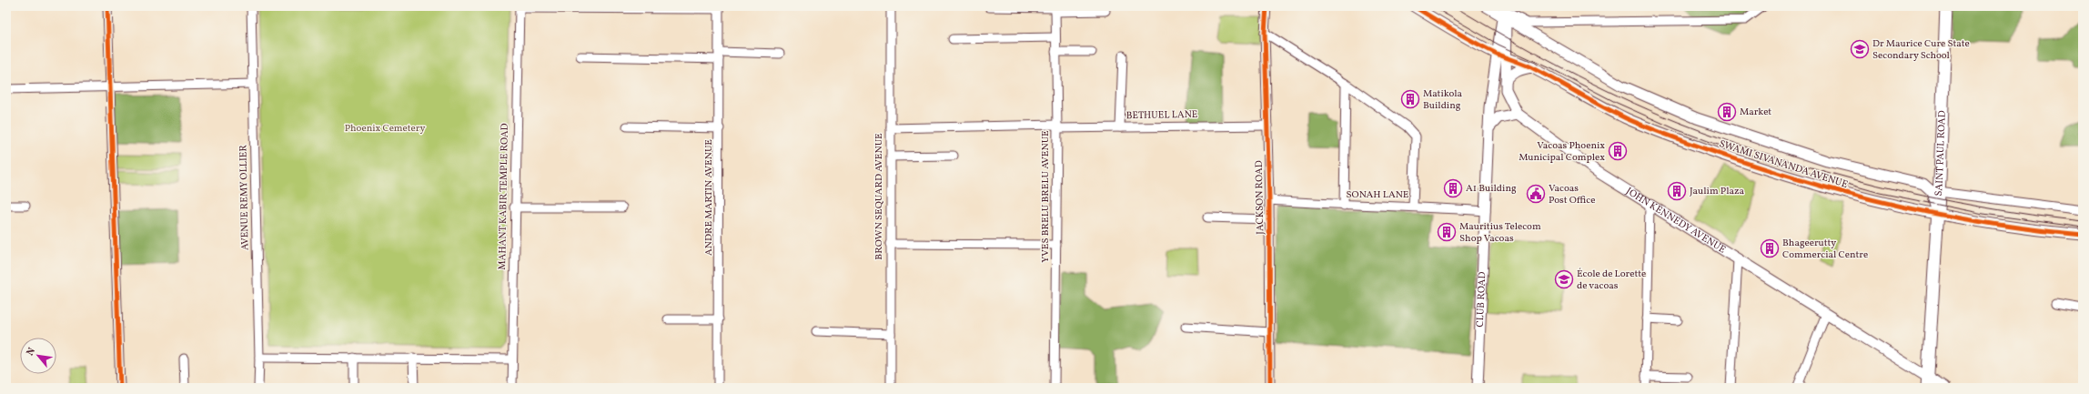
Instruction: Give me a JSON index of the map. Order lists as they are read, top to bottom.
{
  "streets": {
    "main road": ["SAINT PAUL ROAD"],
    "street": [
      "BETHUEL LANE",
      "SWAMI SIVANANDA AVENUE",
      "SONAH LANE",
      "MAHANT KABIR TEMPLE ROAD",
      "BROWN SEQUARD AVENUE",
      "YVES BRELU BRELU AVENUE",
      "AVENUE REMY OLLIER",
      "ANDRE MARTIN AVENUE",
      "JACKSON ROAD",
      "JOHN KENNEDY AVENUE",
      "CLUB ROAD"
    ]
  },
  "crossings": [
    ["BETHUEL LANE", "BROWN SEQUARD AVENUE"],
    ["BETHUEL LANE", "YVES BRELU BRELU AVENUE"],
    ["BETHUEL LANE", "JACKSON ROAD"],
    ["SAINT PAUL ROAD", "SWAMI SIVANANDA AVENUE"],
    ["SAINT PAUL ROAD", "JOHN KENNEDY AVENUE"],
    ["SWAMI SIVANANDA AVENUE", "JOHN KENNEDY AVENUE"],
    ["SWAMI SIVANANDA AVENUE", "CLUB ROAD"],
    ["SONAH LANE", "JACKSON ROAD"],
    ["SONAH LANE", "CLUB ROAD"],
    ["JOHN KENNEDY AVENUE", "CLUB ROAD"]
  ],
  "parks": ["Phoenix Cemetery"],
  "places": {
    "school or university": ["Dr Maurice Cure State Secondary School", "École de Lorette de vacoas"],
    "building": [
      "Matikola Building",
      "Market",
      "Vacoas Phoenix Municipal Complex",
      "A1 Building",
      "Jaulim Plaza",
      "Mauritius Telecom Shop Vacoas",
      "Bhageerutty Commercial Centre"
    ],
    "public building": ["Vacoas Post Office"]
  },
  "north": "top left"
}
